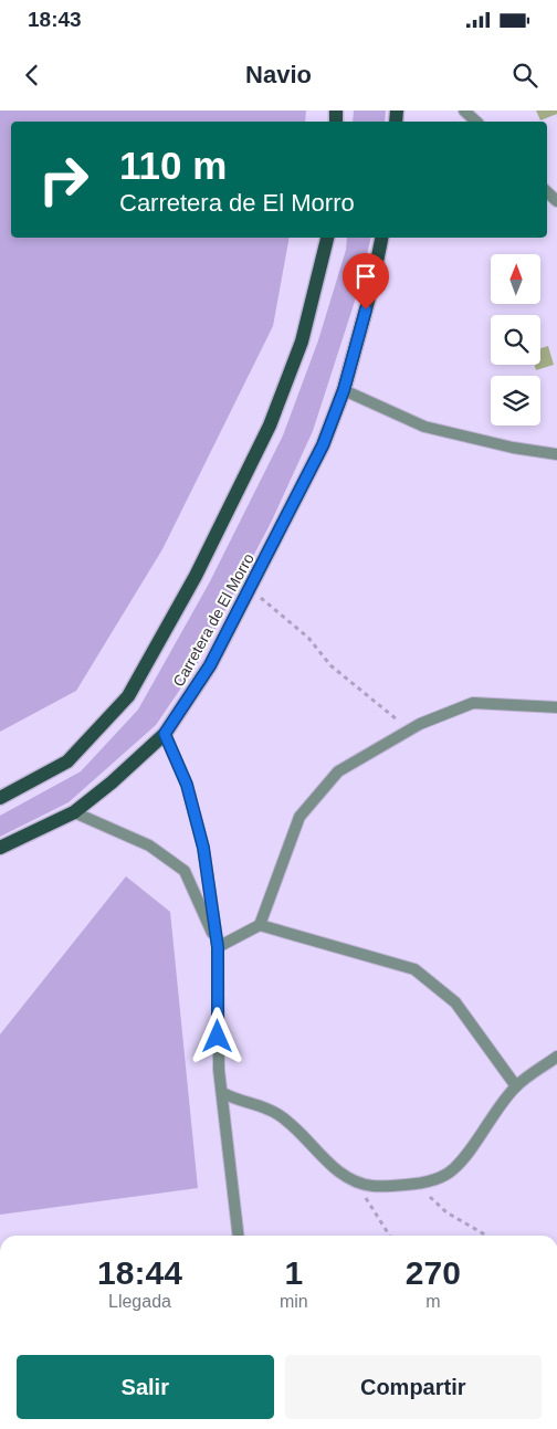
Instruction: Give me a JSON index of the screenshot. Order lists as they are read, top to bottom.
{
  "streets": {
    "main road": ["Carretera de El Morro"]
  },
  "north": "top",
  "page": {
    "status": "18:43",
    "header": "Navio",
    "turn": ["110 m", "Carretera de El Morro"],
    "eta": [
      "18:44",
      "Llegada",
      "1",
      "min",
      "270",
      "m"
    ],
    "buttons": ["Salir", "Compartir"]
  }
}
